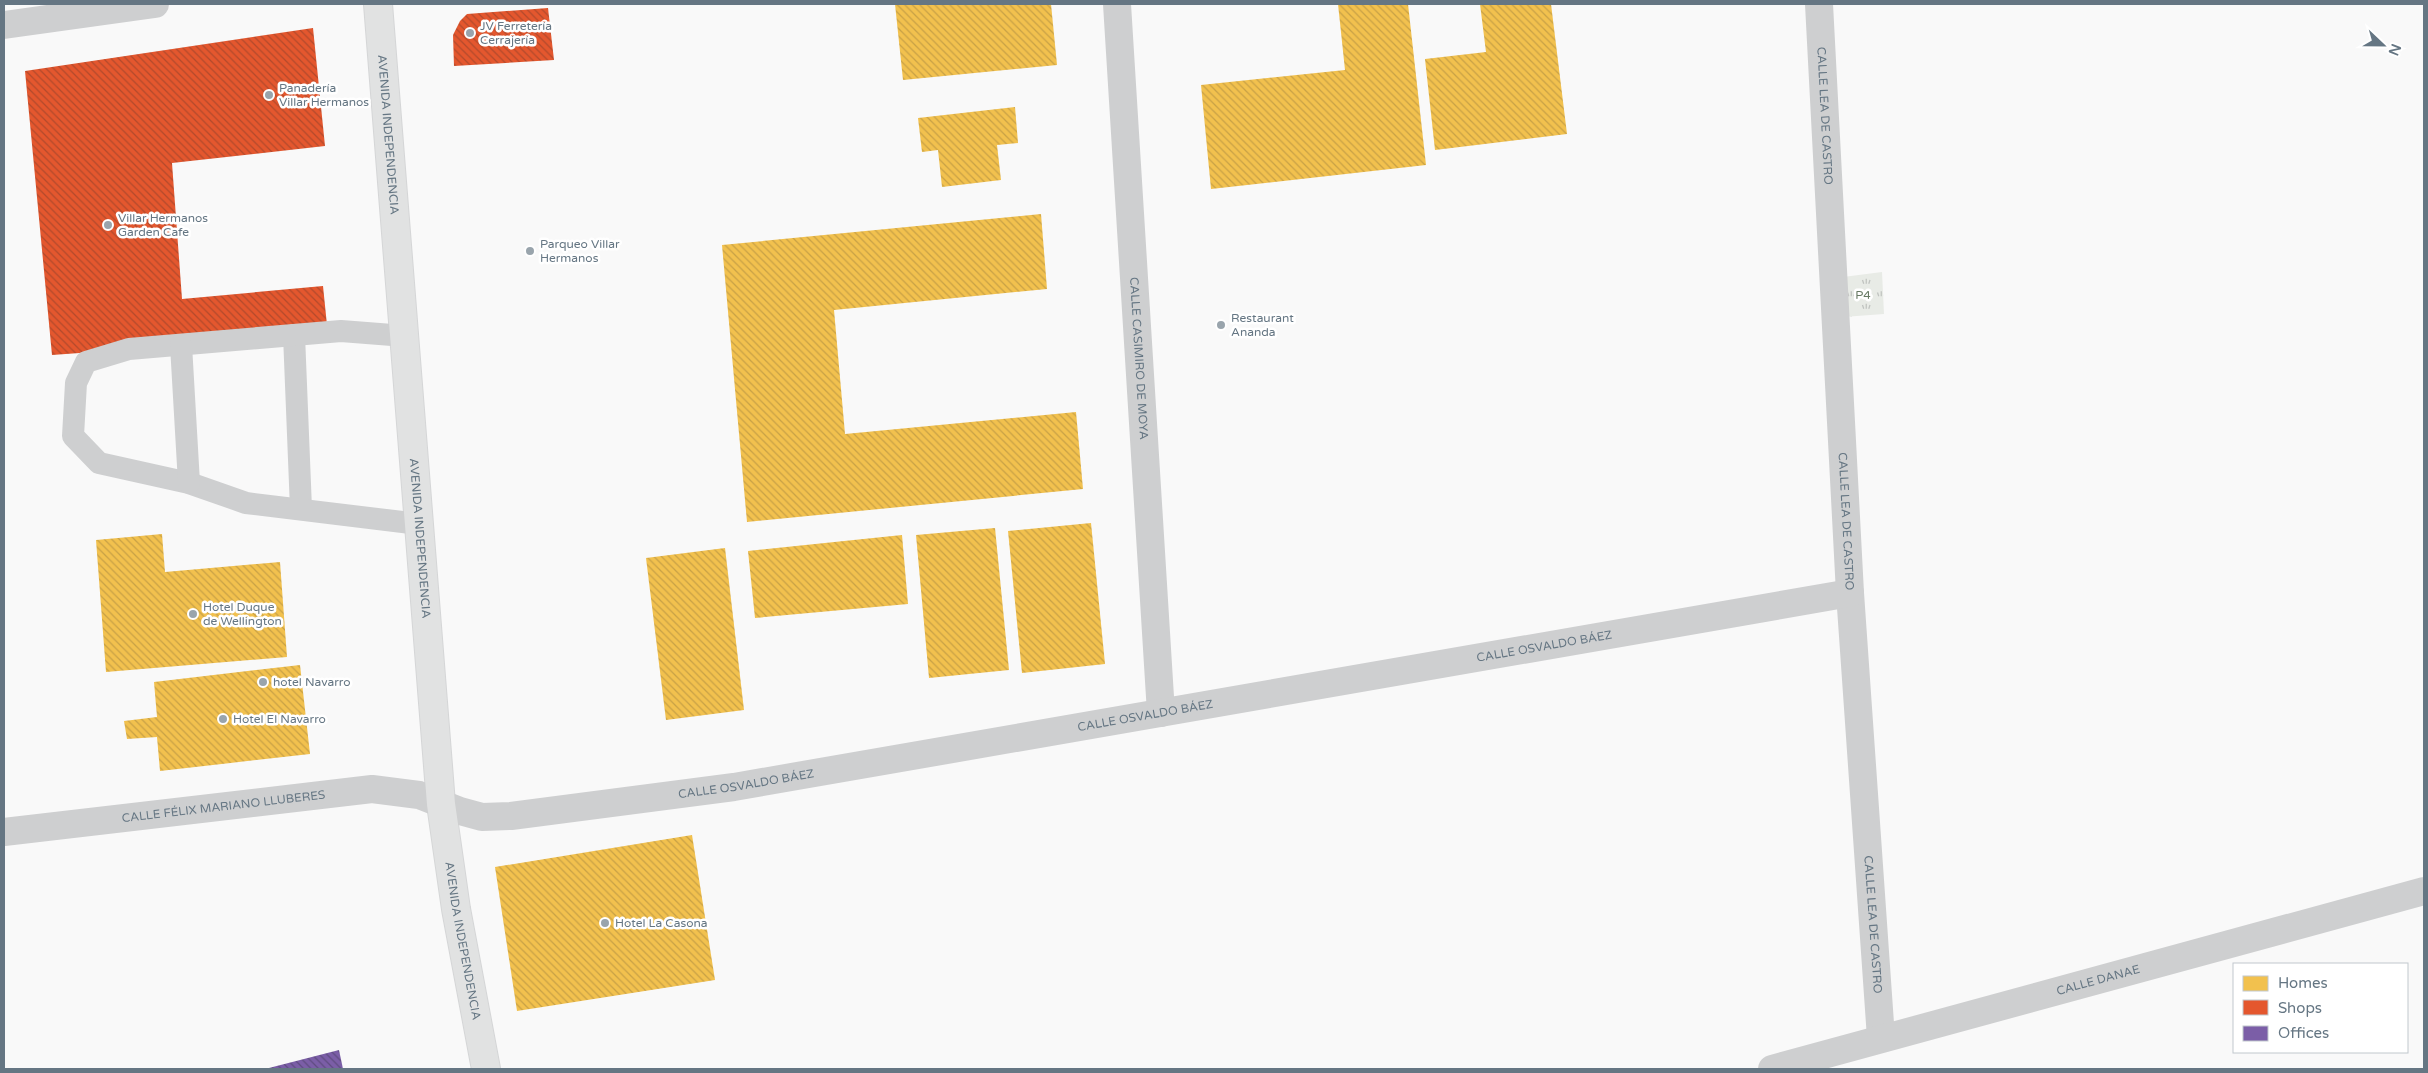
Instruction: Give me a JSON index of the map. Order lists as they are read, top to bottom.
{
  "streets": {
    "main road": ["AVENIDA INDEPENDENCIA"],
    "street": [
      "CALLE LEA DE CASTRO",
      "CALLE CASIMIRO DE MOYA",
      "CALLE OSVALDO BÁEZ",
      "CALLE FÉLIX MARIANO LLUBERES",
      "CALLE DANAE"
    ]
  },
  "crossings": [
    ["CALLE LEA DE CASTRO", "CALLE OSVALDO BÁEZ"],
    ["CALLE LEA DE CASTRO", "CALLE DANAE"],
    ["AVENIDA INDEPENDENCIA", "CALLE OSVALDO BÁEZ"],
    ["AVENIDA INDEPENDENCIA", "CALLE FÉLIX MARIANO LLUBERES"],
    ["CALLE CASIMIRO DE MOYA", "CALLE OSVALDO BÁEZ"],
    ["CALLE OSVALDO BÁEZ", "CALLE FÉLIX MARIANO LLUBERES"]
  ],
  "parks": ["P4"],
  "places": [
    "JV Ferretería Cerrajería",
    "Panadería Villar Hermanos",
    "Villar Hermanos Garden Cafe",
    "Parqueo Villar Hermanos",
    "Restaurant Ananda",
    "Hotel Duque de Wellington",
    "hotel Navarro",
    "Hotel El Navarro",
    "Hotel La Casona"
  ],
  "legend": ["Homes", "Shops", "Offices"],
  "north": "right"
}
